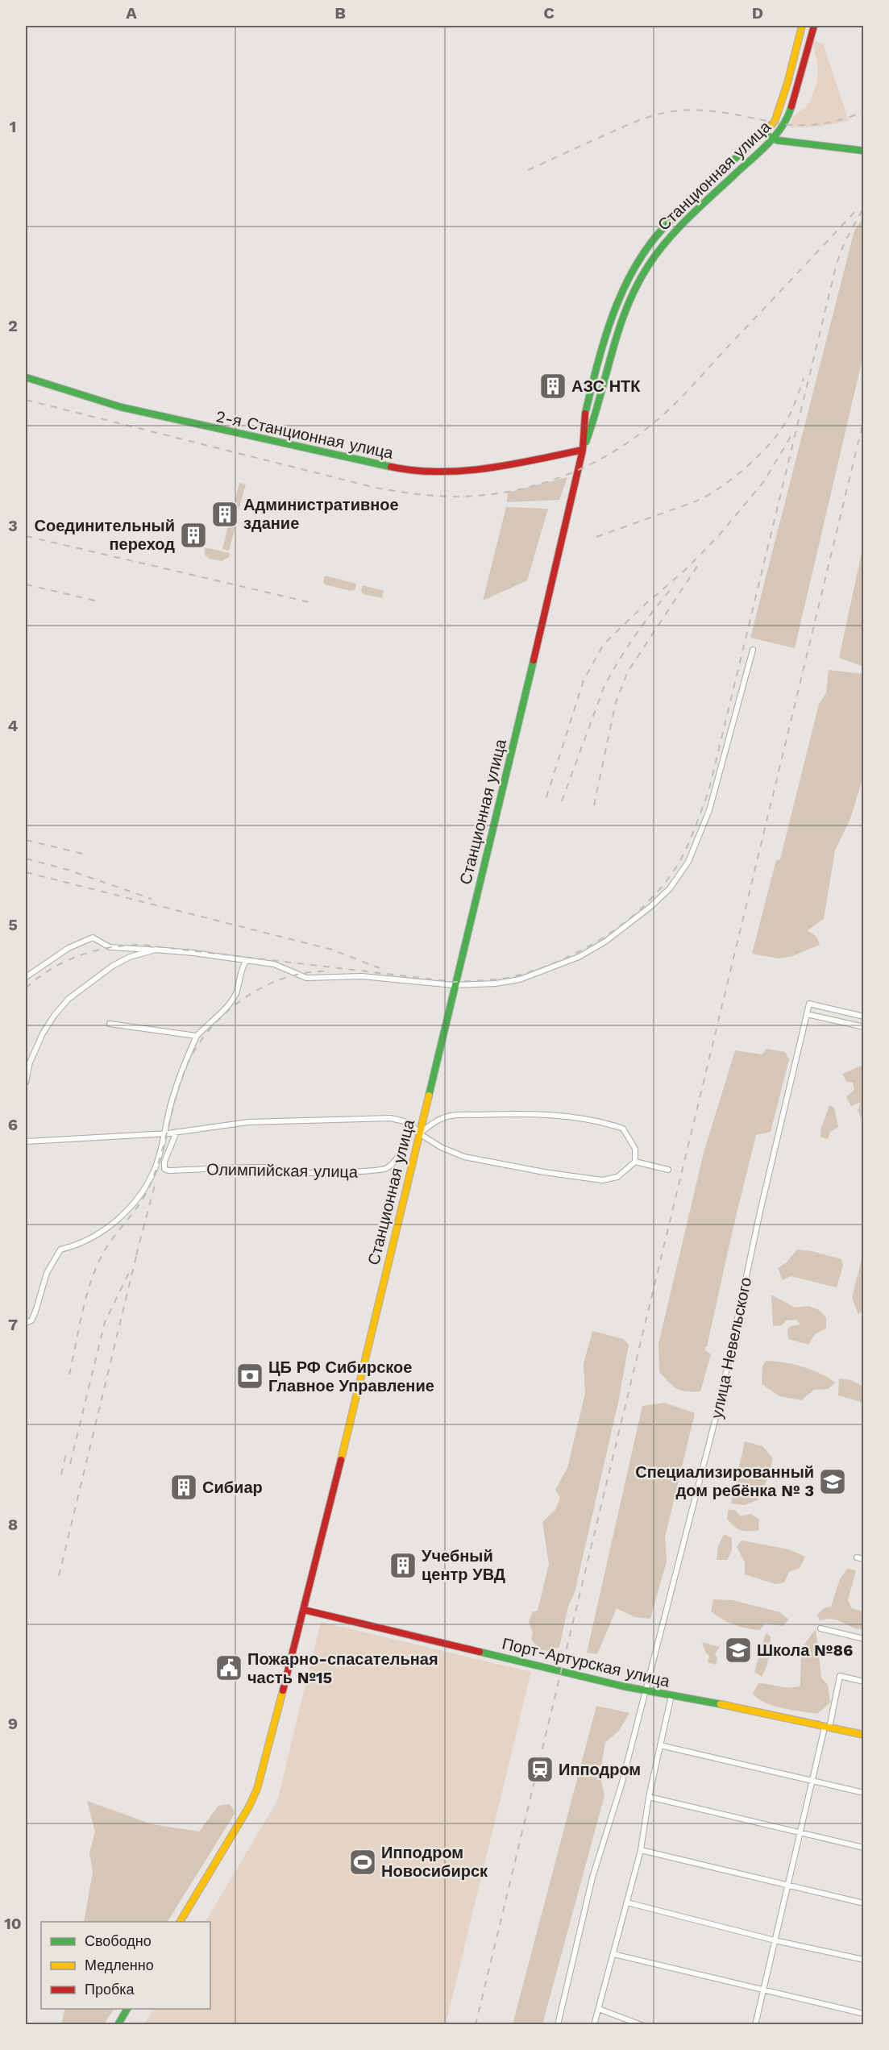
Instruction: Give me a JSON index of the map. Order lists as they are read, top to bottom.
{
  "streets": {
    "main road": ["Станционная улица", "2-я Станционная улица", "Порт-Артурская улица"],
    "street": ["Олимпийская улица", "улица Невельского"]
  },
  "crossings": [
    ["Станционная улица", "2-я Станционная улица"],
    ["Станционная улица", "Порт-Артурская улица"],
    ["улица Невельского", "Порт-Артурская улица"]
  ],
  "places": {
    "building": [
      "АЗС НТК",
      "Административное здание",
      "Соединительный переход",
      "Сибиар",
      "Учебный центр УВД"
    ],
    "bank": ["ЦБ РФ Сибирское Главное Управление"],
    "school or university": ["Специализированный дом ребёнка № 3", "Школа №86"],
    "public building": ["Пожарно-спасательная часть №15"],
    "station": ["Ипподром"],
    "sports": ["Ипподром Новосибирск"]
  },
  "legend": ["Свободно", "Медленно", "Пробка"],
  "grid": {
    "columns": [
      "A",
      "B",
      "C",
      "D"
    ],
    "rows": [
      "1",
      "2",
      "3",
      "4",
      "5",
      "6",
      "7",
      "8",
      "9",
      "10"
    ]
  }
}
